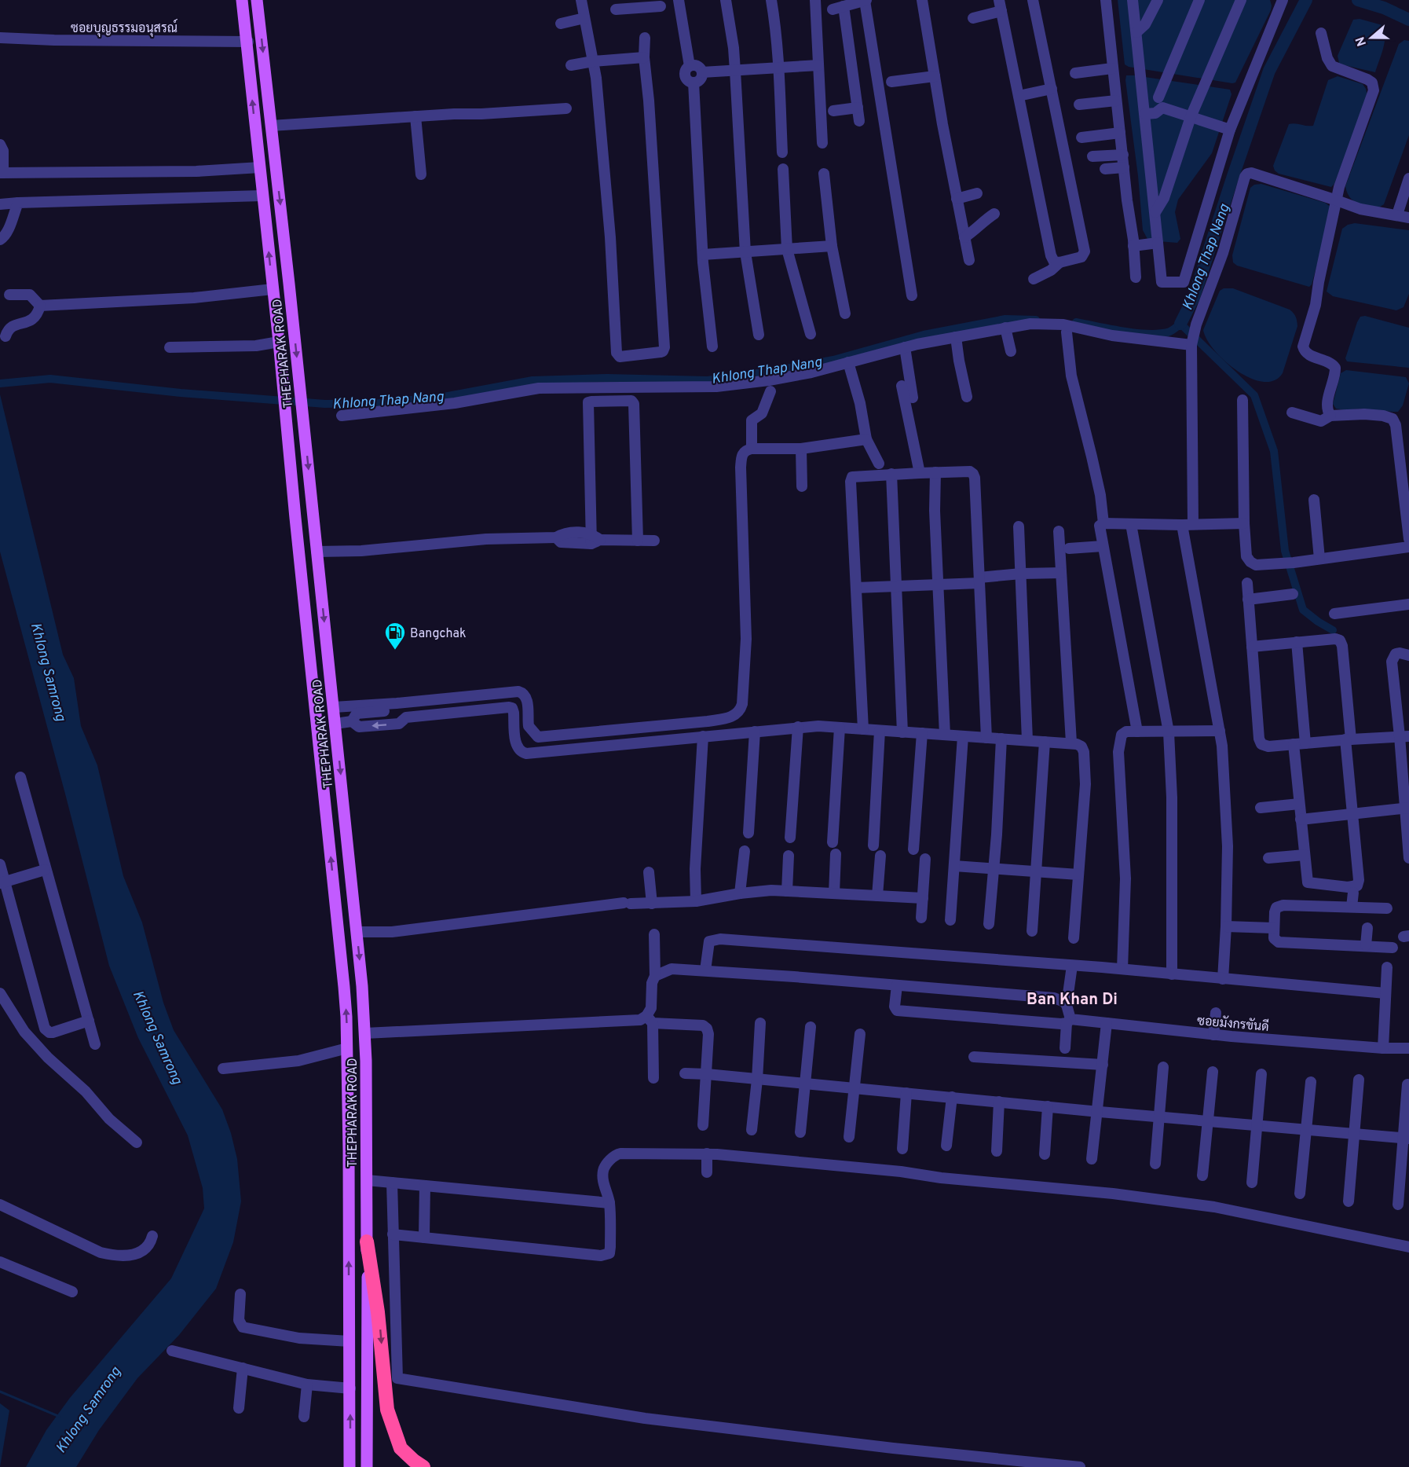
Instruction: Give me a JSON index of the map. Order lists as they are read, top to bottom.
{
  "streets": {
    "main road": ["THEPHARAK ROAD"],
    "street": ["ซอยบุญธรรมอนุสรณ์", "ซอยมังกรขันดี"]
  },
  "crossings": [
    ["ซอยบุญธรรมอนุสรณ์", "THEPHARAK ROAD"]
  ],
  "districts": ["Ban Khan Di"],
  "water": ["Khlong Thap Nang", "Khlong Samrong"],
  "places": {
    "fuel station": ["Bangchak"]
  },
  "north": "left"
}
